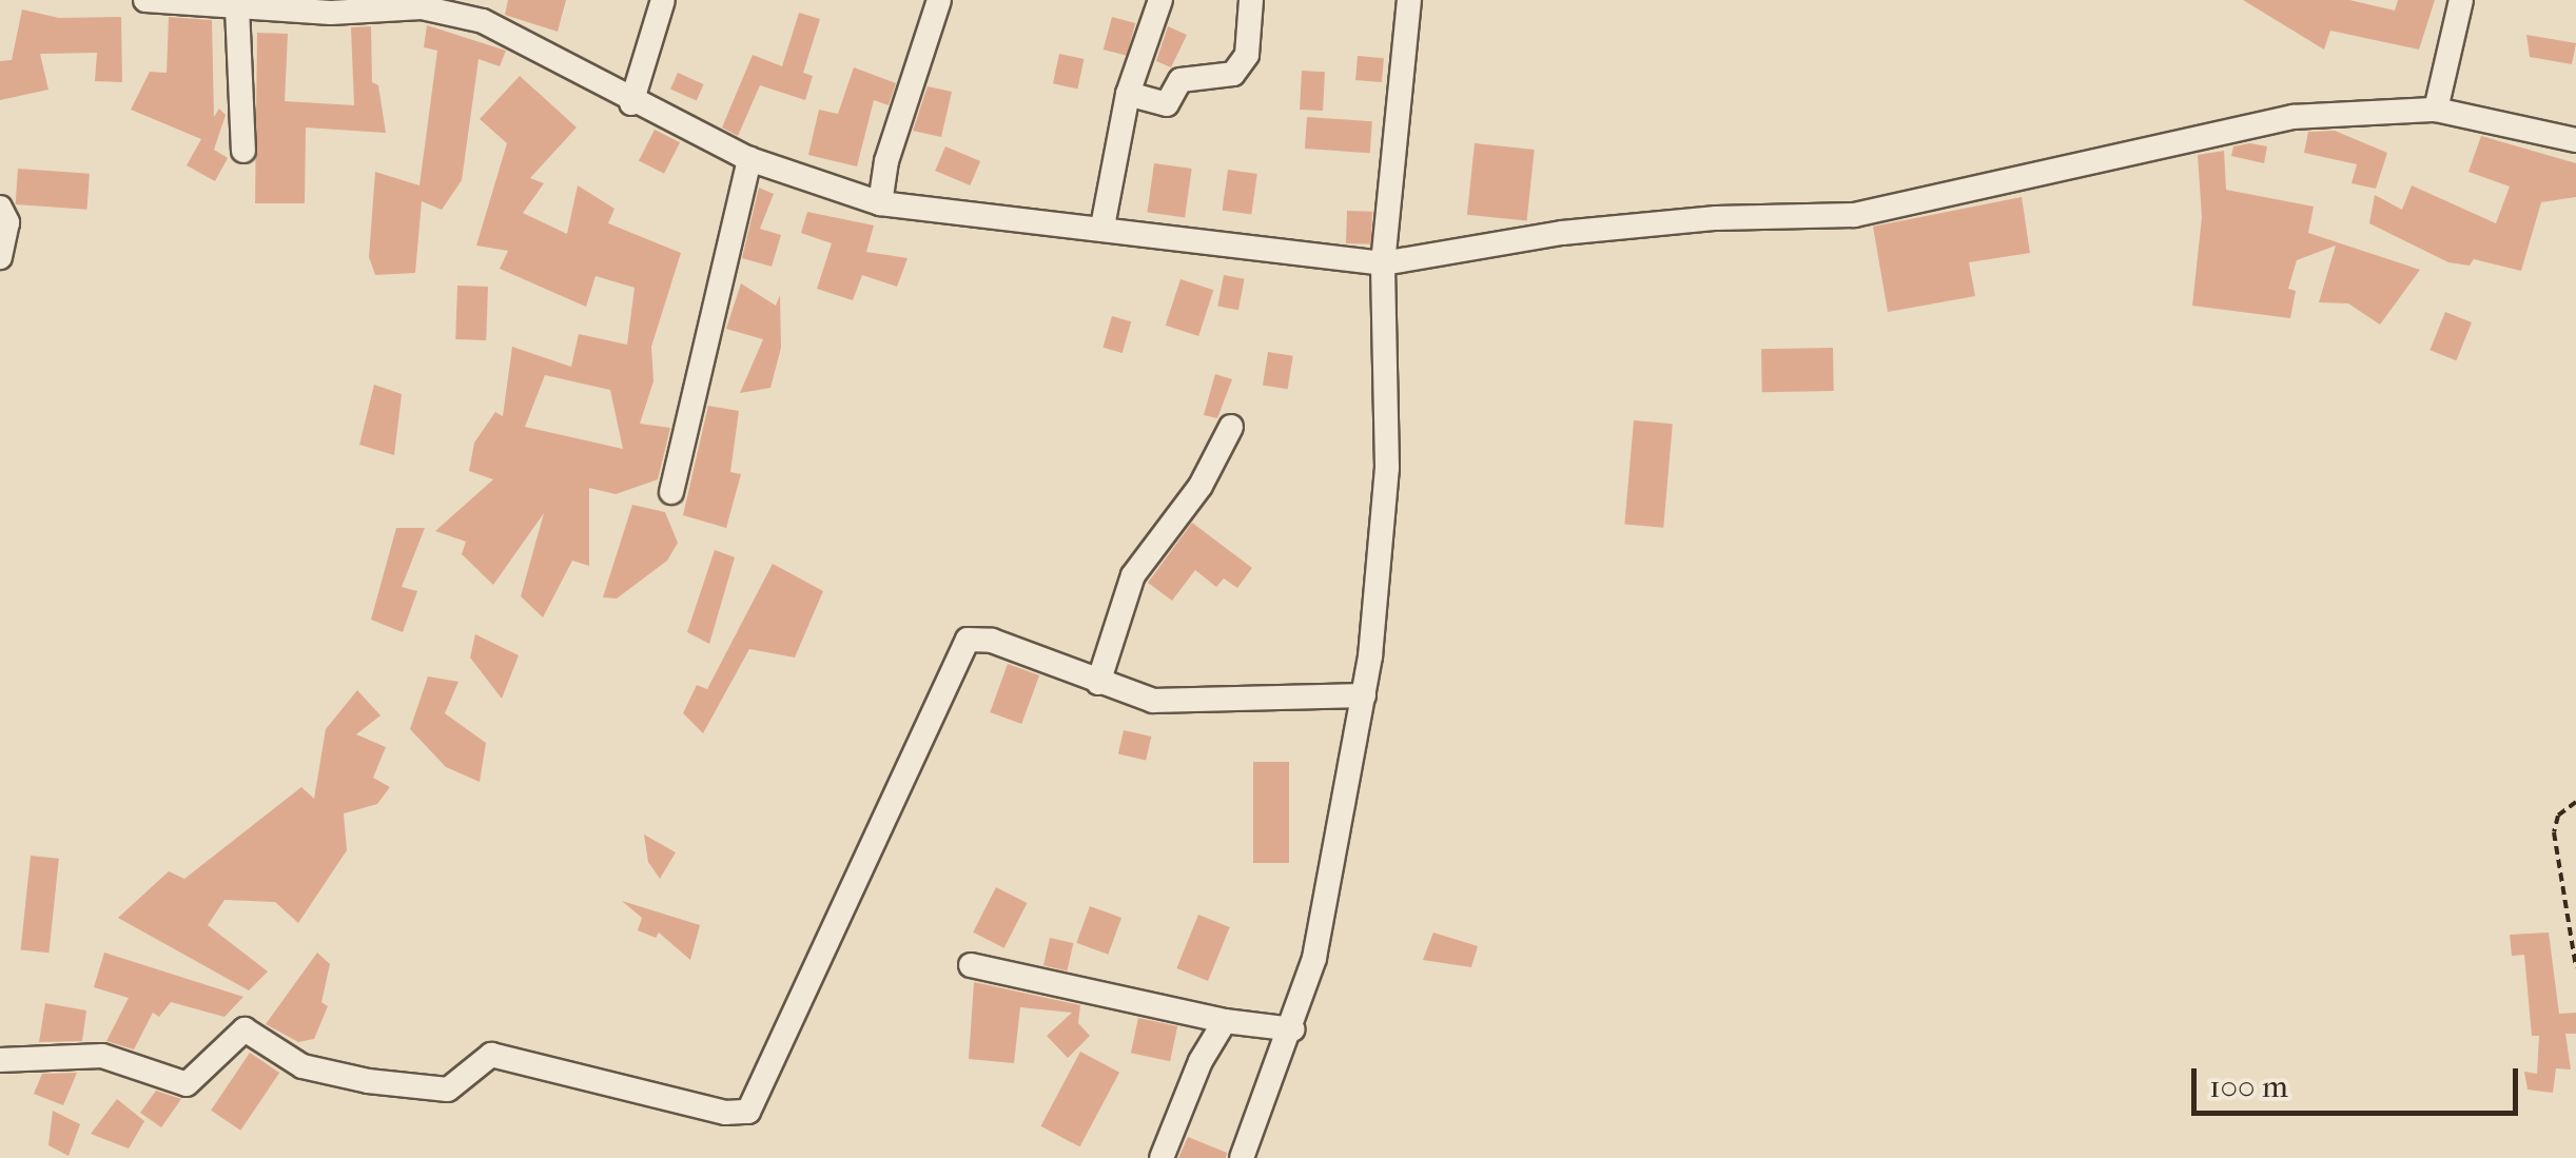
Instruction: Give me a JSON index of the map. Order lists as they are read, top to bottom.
{
  "scale_bar": "100 m"
}
